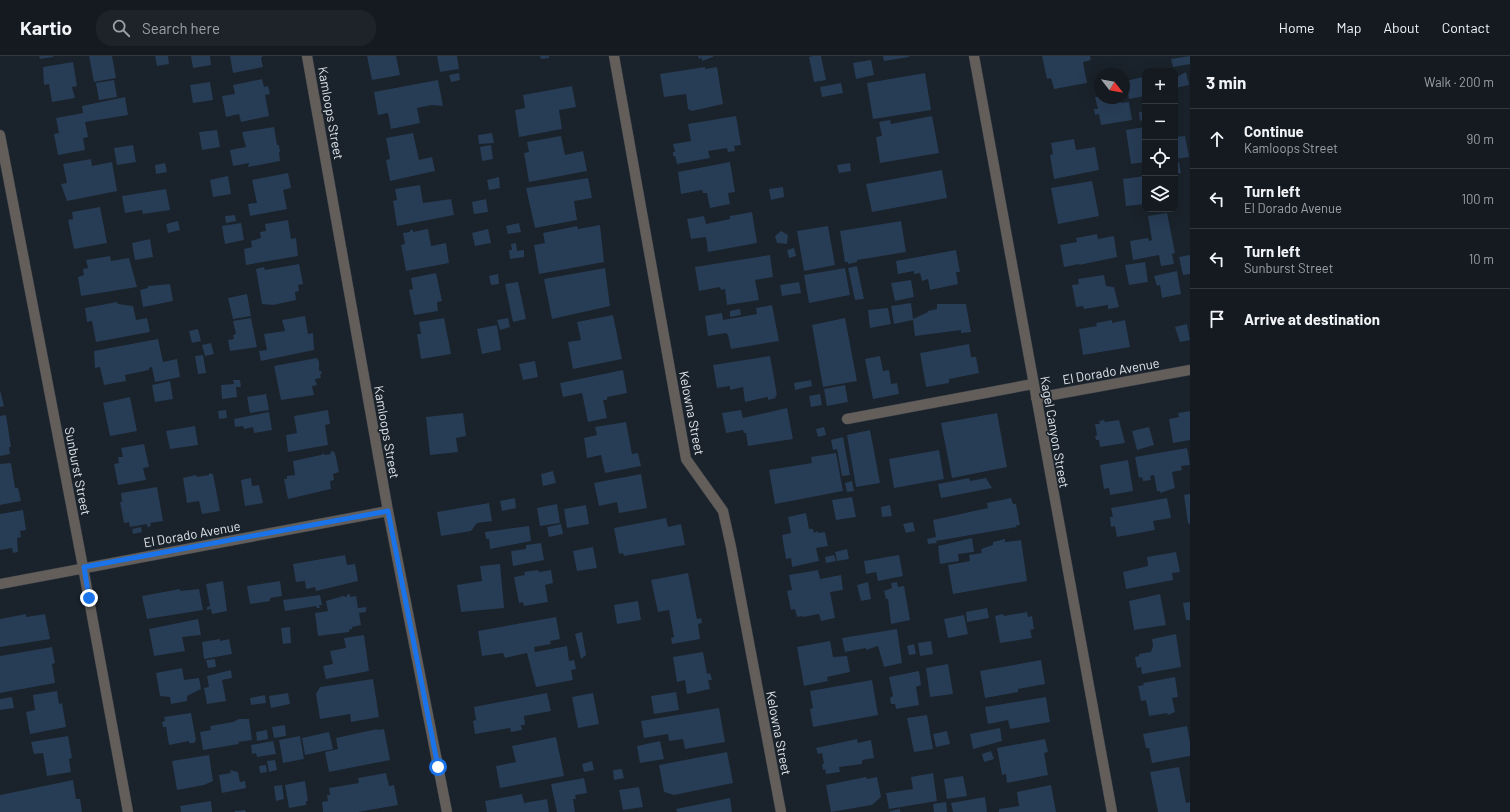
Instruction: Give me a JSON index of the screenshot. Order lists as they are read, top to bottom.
{
  "streets": {
    "street": [
      "Kamloops Street",
      "El Dorado Avenue",
      "Kelowna Street",
      "Kagel Canyon Street",
      "Sunburst Street"
    ]
  },
  "crossings": [
    ["Kamloops Street", "El Dorado Avenue"],
    ["El Dorado Avenue", "Kagel Canyon Street"],
    ["El Dorado Avenue", "Sunburst Street"]
  ],
  "north": "bottom right",
  "page": {
    "header": "Kartio",
    "search": "Search here",
    "nav": [
      "Home",
      "Map",
      "About",
      "Contact"
    ],
    "heading": ["3 min", "Walk · 200 m"],
    "map_buttons": ["+", "−"],
    "list": [
      ["Continue", "Kamloops Street", "90 m"],
      ["Turn left", "El Dorado Avenue", "100 m"],
      ["Turn left", "Sunburst Street", "10 m"],
      "Arrive at destination"
    ]
  }
}
